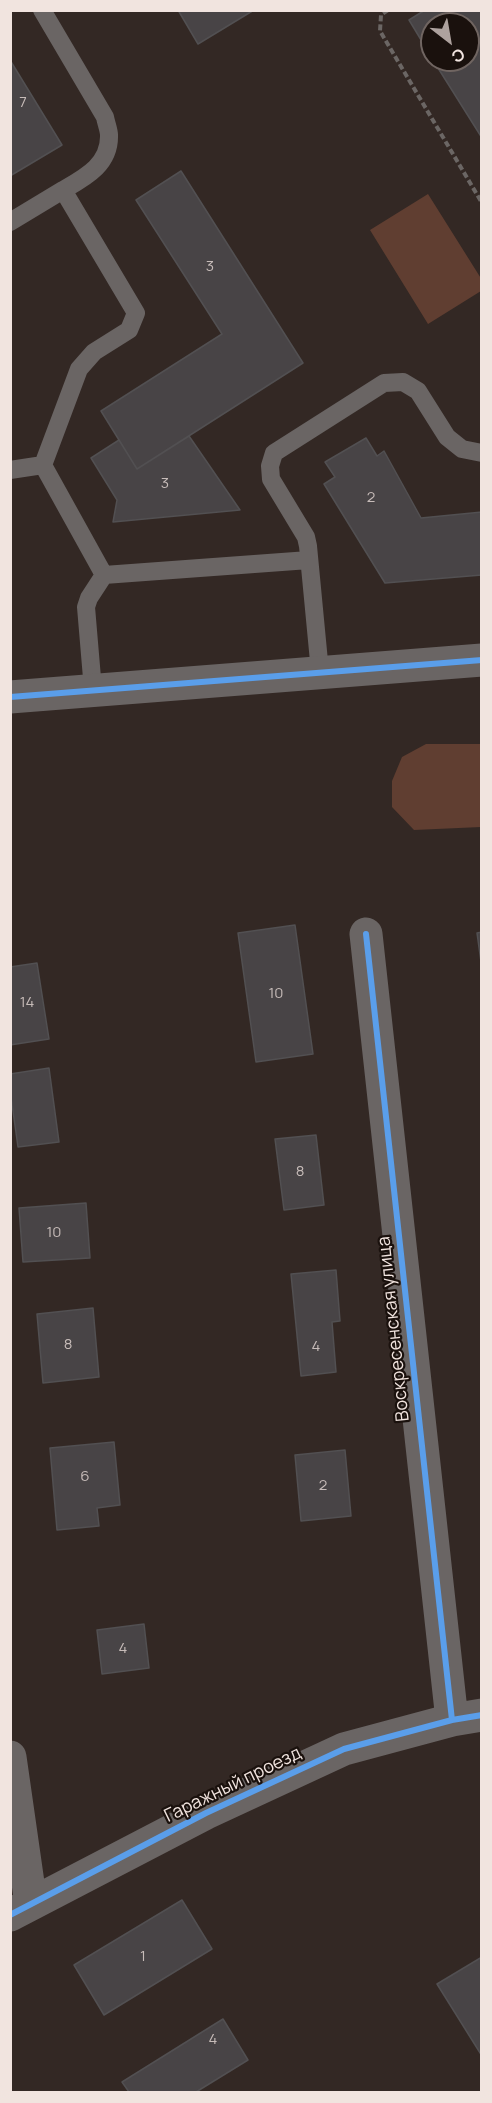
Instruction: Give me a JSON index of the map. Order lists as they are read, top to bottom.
{
  "streets": {
    "street": ["Воскресенская улица", "Гаражный проезд"]
  },
  "crossings": [
    ["Воскресенская улица", "Гаражный проезд"]
  ],
  "house_numbers": [
    "7",
    "3",
    "3",
    "2",
    "10",
    "14",
    "8",
    "10",
    "8",
    "4",
    "6",
    "2",
    "4",
    "1",
    "4"
  ],
  "north": "bottom right"
}
